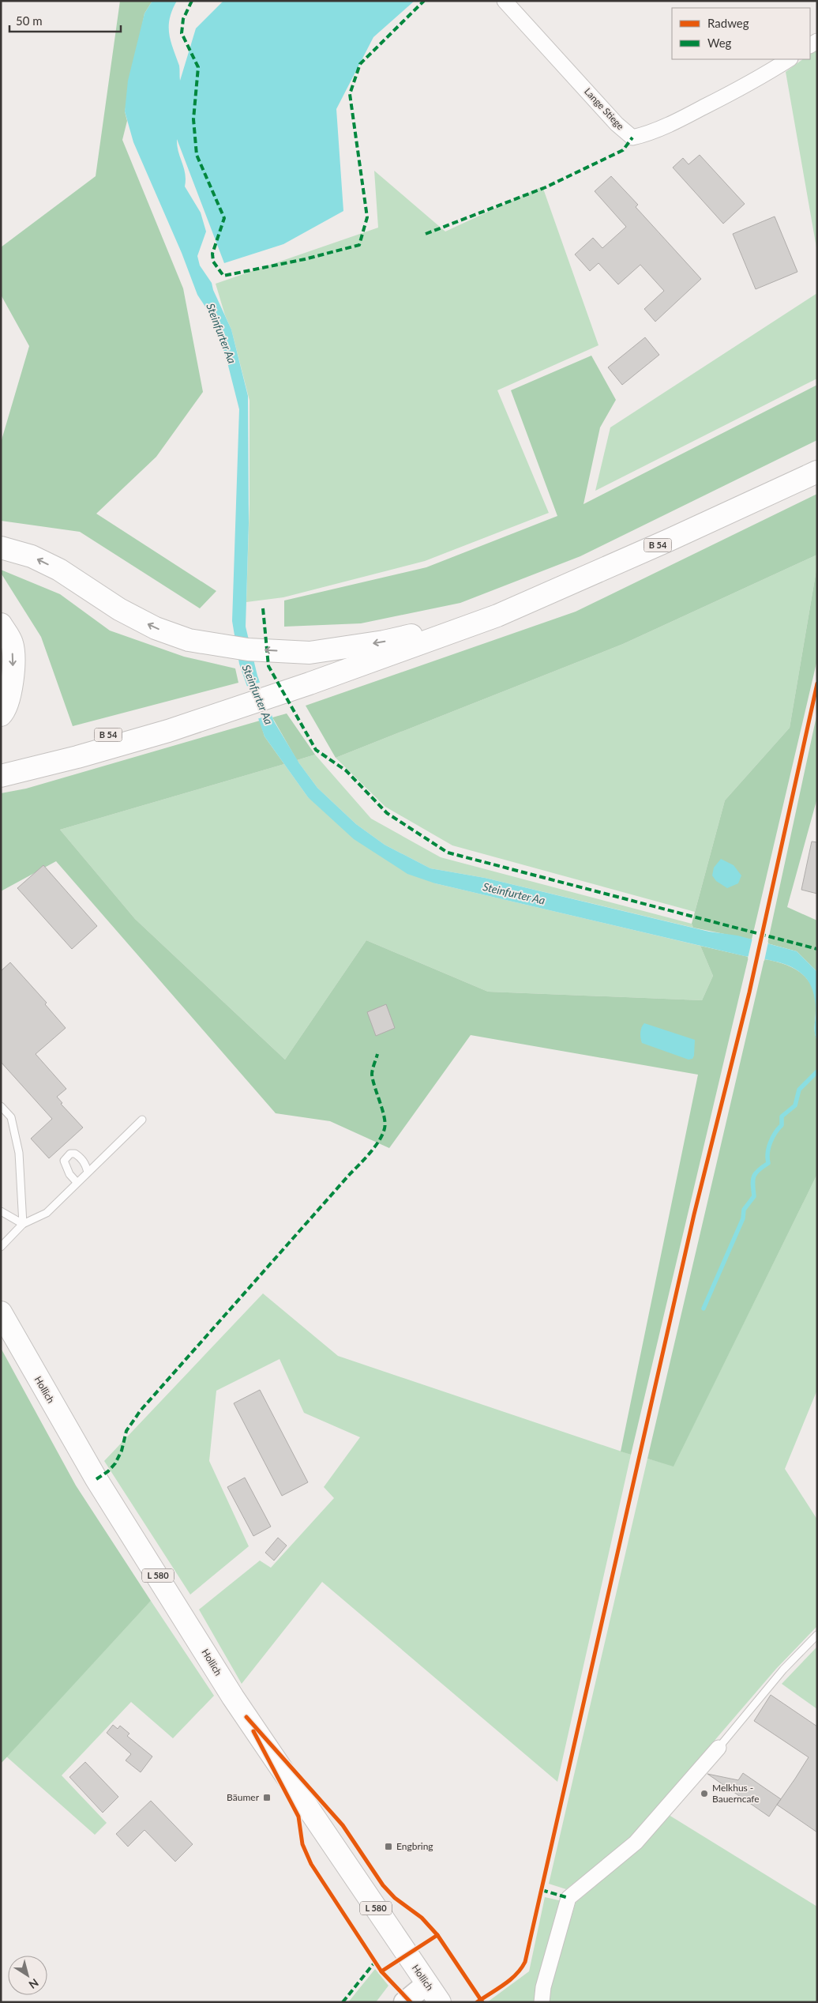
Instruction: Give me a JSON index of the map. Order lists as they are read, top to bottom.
{
  "streets": {
    "main road": ["B 54", "Hollich", "L 580"],
    "street": ["Lange Stiege"]
  },
  "water": ["Steinfurter Aa"],
  "places": {
    "other": ["Melkhus - Bauerncafe"],
    "transit": ["Bäumer", "Engbring"]
  },
  "legend": ["Radweg", "Weg"],
  "scale_bar": "50 m",
  "north": "bottom right"
}
